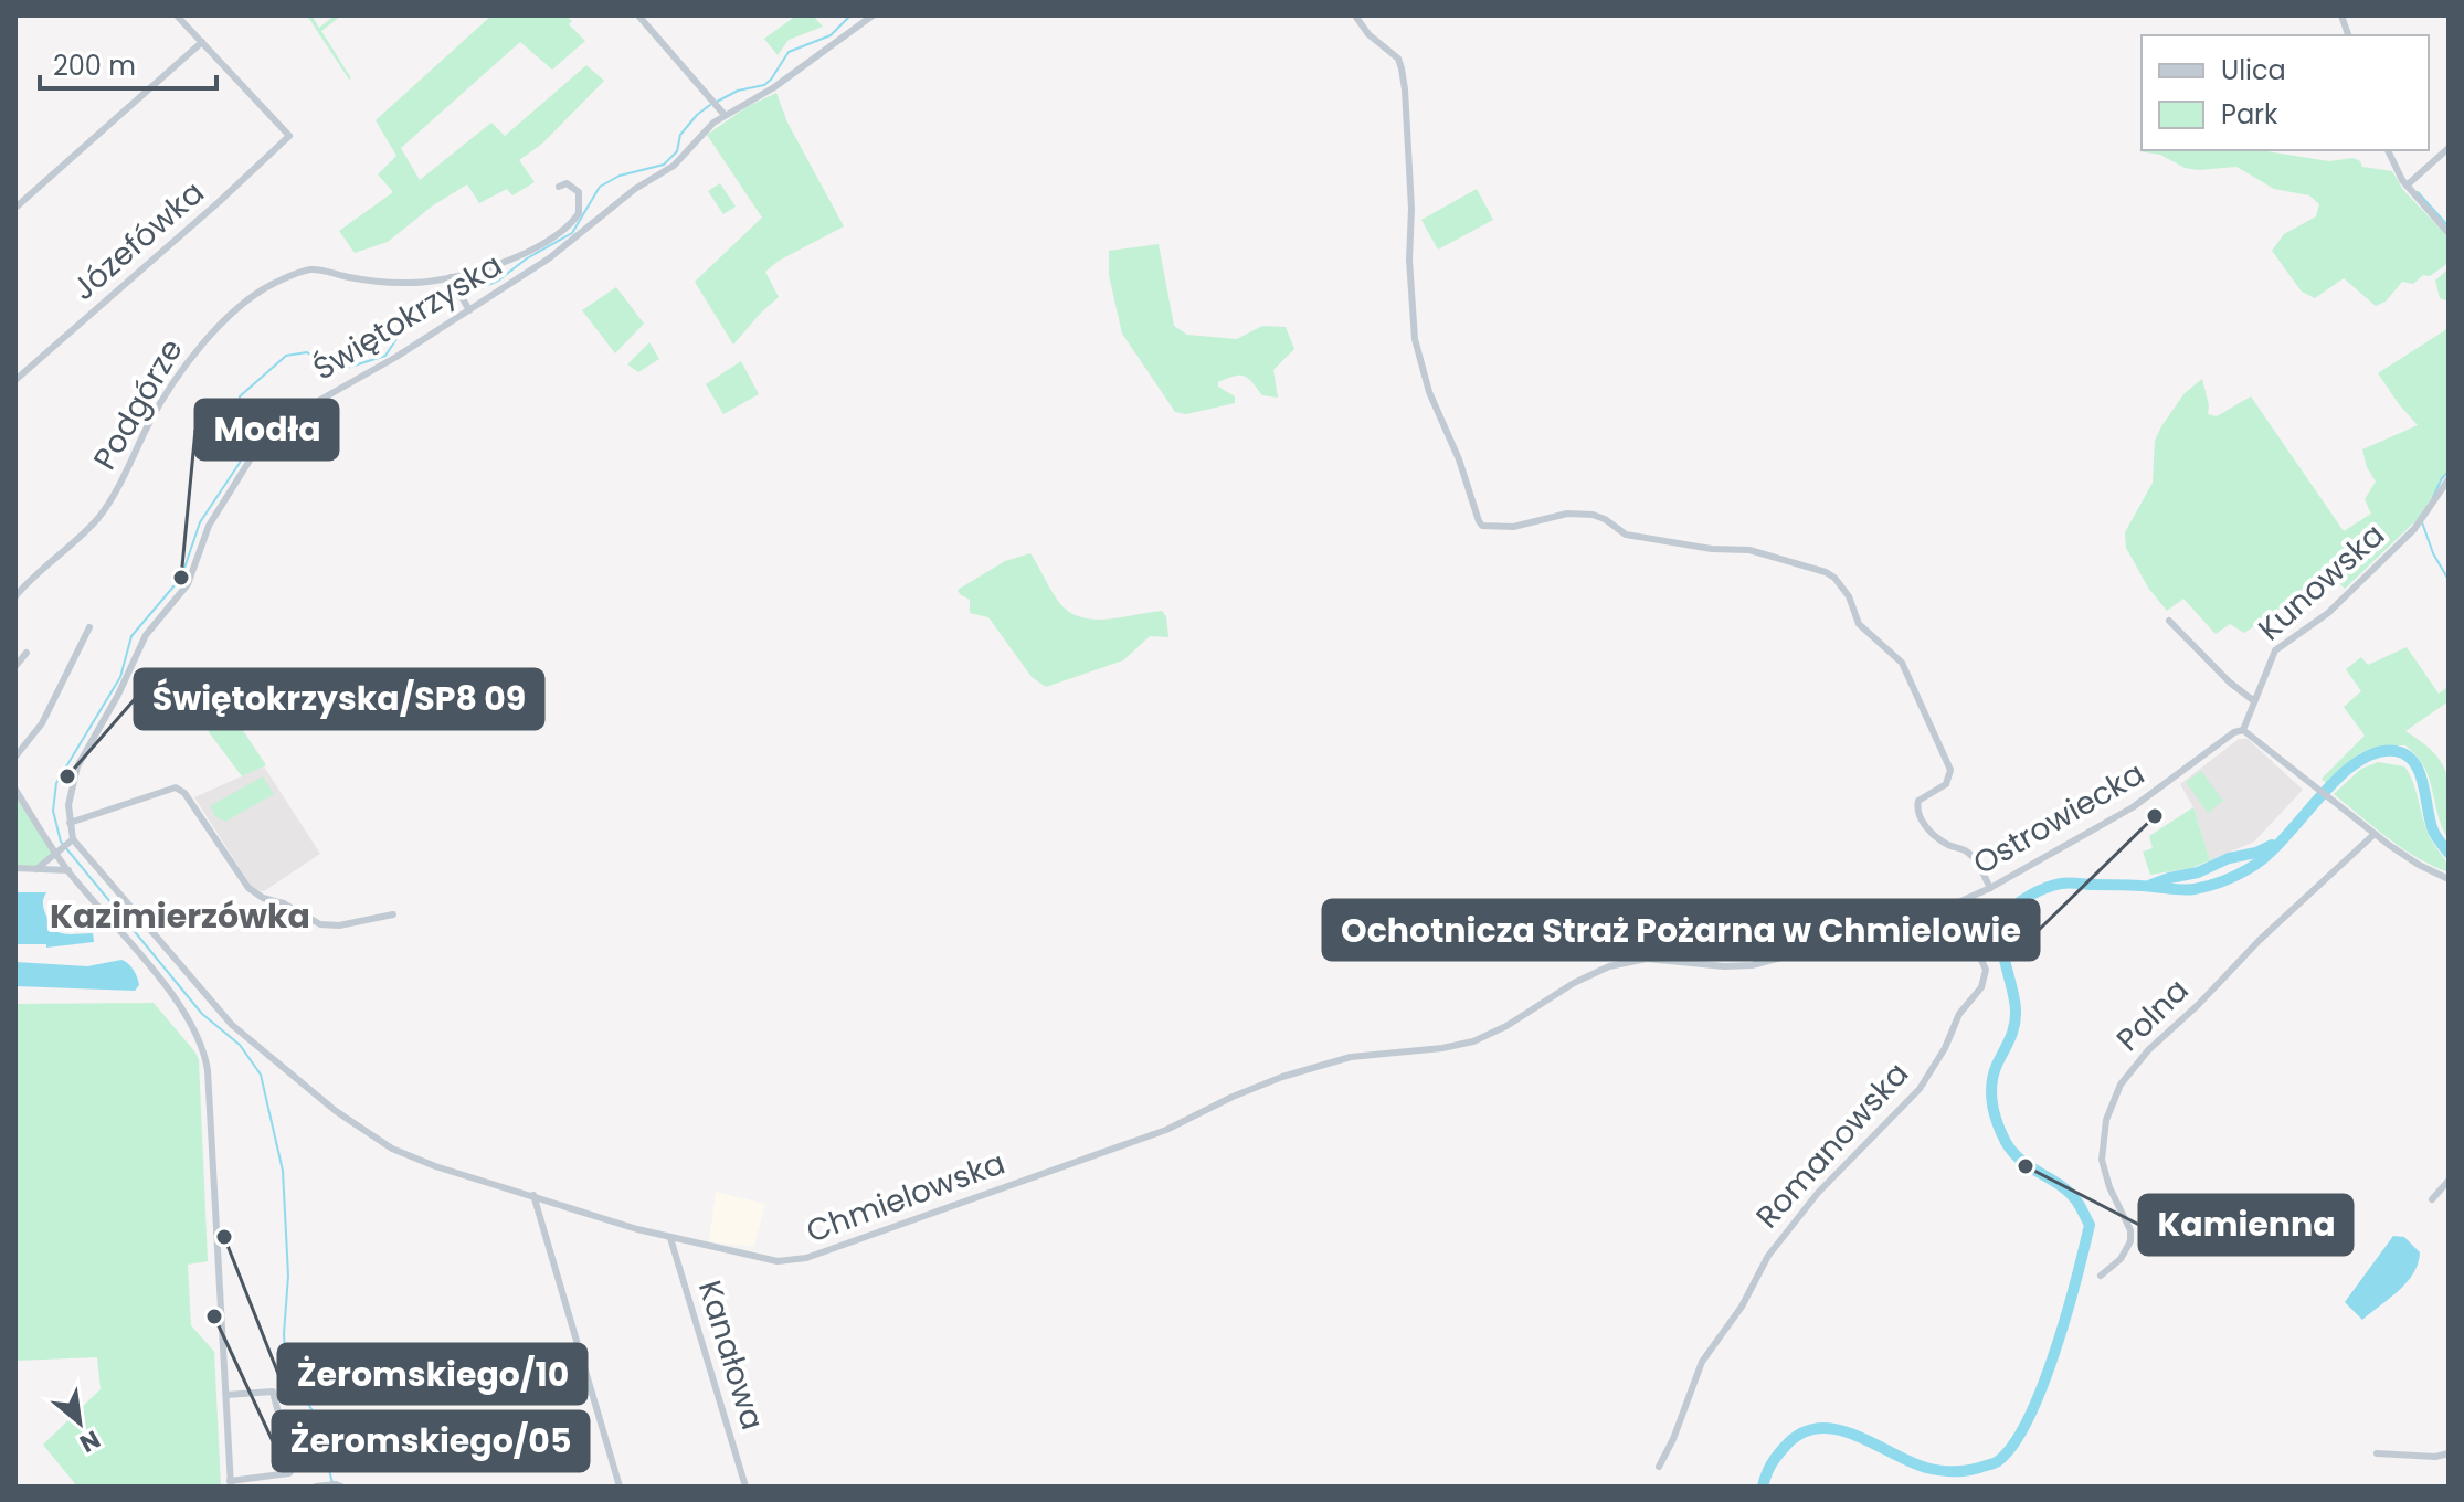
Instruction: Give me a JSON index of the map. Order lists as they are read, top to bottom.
{
  "streets": {
    "street": [
      "Józefówka",
      "Świętokrzyska",
      "Podgórze",
      "Kunowska",
      "Ostrowiecka",
      "Polna",
      "Romanowska",
      "Chmielowska",
      "Kanałowa"
    ]
  },
  "crossings": [
    ["Świętokrzyska", "Chmielowska"],
    ["Kunowska", "Ostrowiecka"],
    ["Ostrowiecka", "Romanowska"],
    ["Ostrowiecka", "Chmielowska"],
    ["Chmielowska", "Kanałowa"]
  ],
  "districts": ["Kazimierzówka"],
  "places": [
    "Modła",
    "Świętokrzyska/SP8 09",
    "Ochotnicza Straż Pożarna w Chmielowie",
    "Kamienna",
    "Żeromskiego/10",
    "Żeromskiego/05"
  ],
  "legend": ["Ulica", "Park"],
  "scale_bar": "200 m",
  "north": "bottom right"
}
